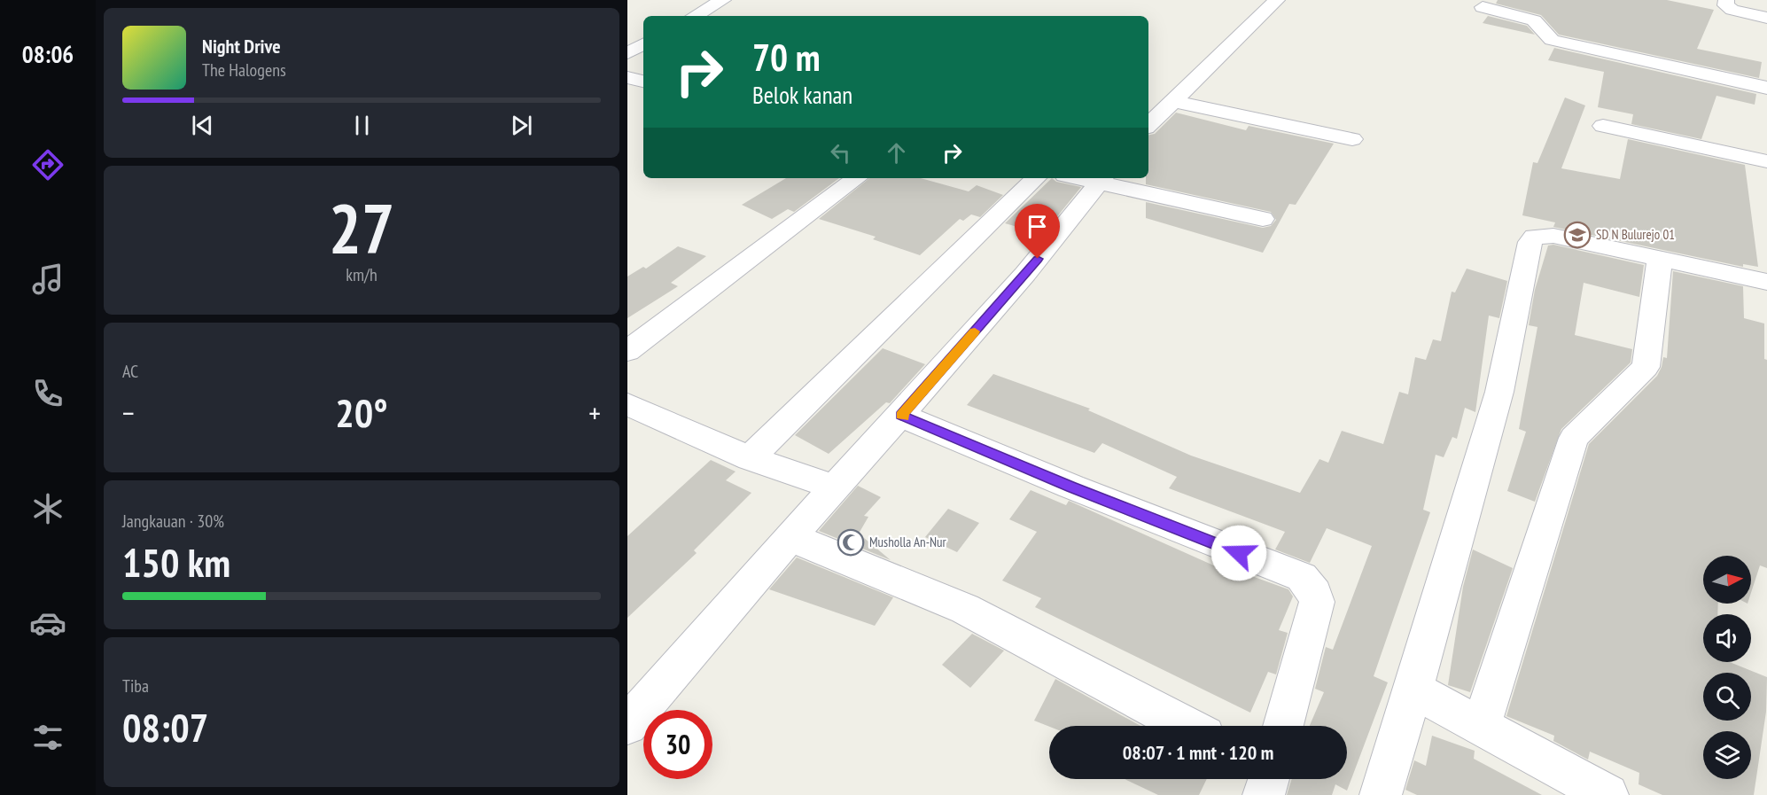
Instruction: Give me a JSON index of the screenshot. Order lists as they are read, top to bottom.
{
  "places": {
    "school or university": ["SD N Bulurejo 01"],
    "mosque": ["Musholla An-Nur"]
  },
  "north": "right",
  "page": {
    "tabs": "08:06",
    "turn": ["70 m", "Belok kanan"],
    "song": ["Night Drive", "The Halogens"],
    "tile": [
      ["27", "km/h"],
      "AC",
      ["Jangkauan · 30%", "150 km"],
      ["Tiba", "08:07"]
    ],
    "heat": ["−", "20°", "+"],
    "limit": "30",
    "trip": "08:07 · 1 mnt · 120 m"
  }
}
